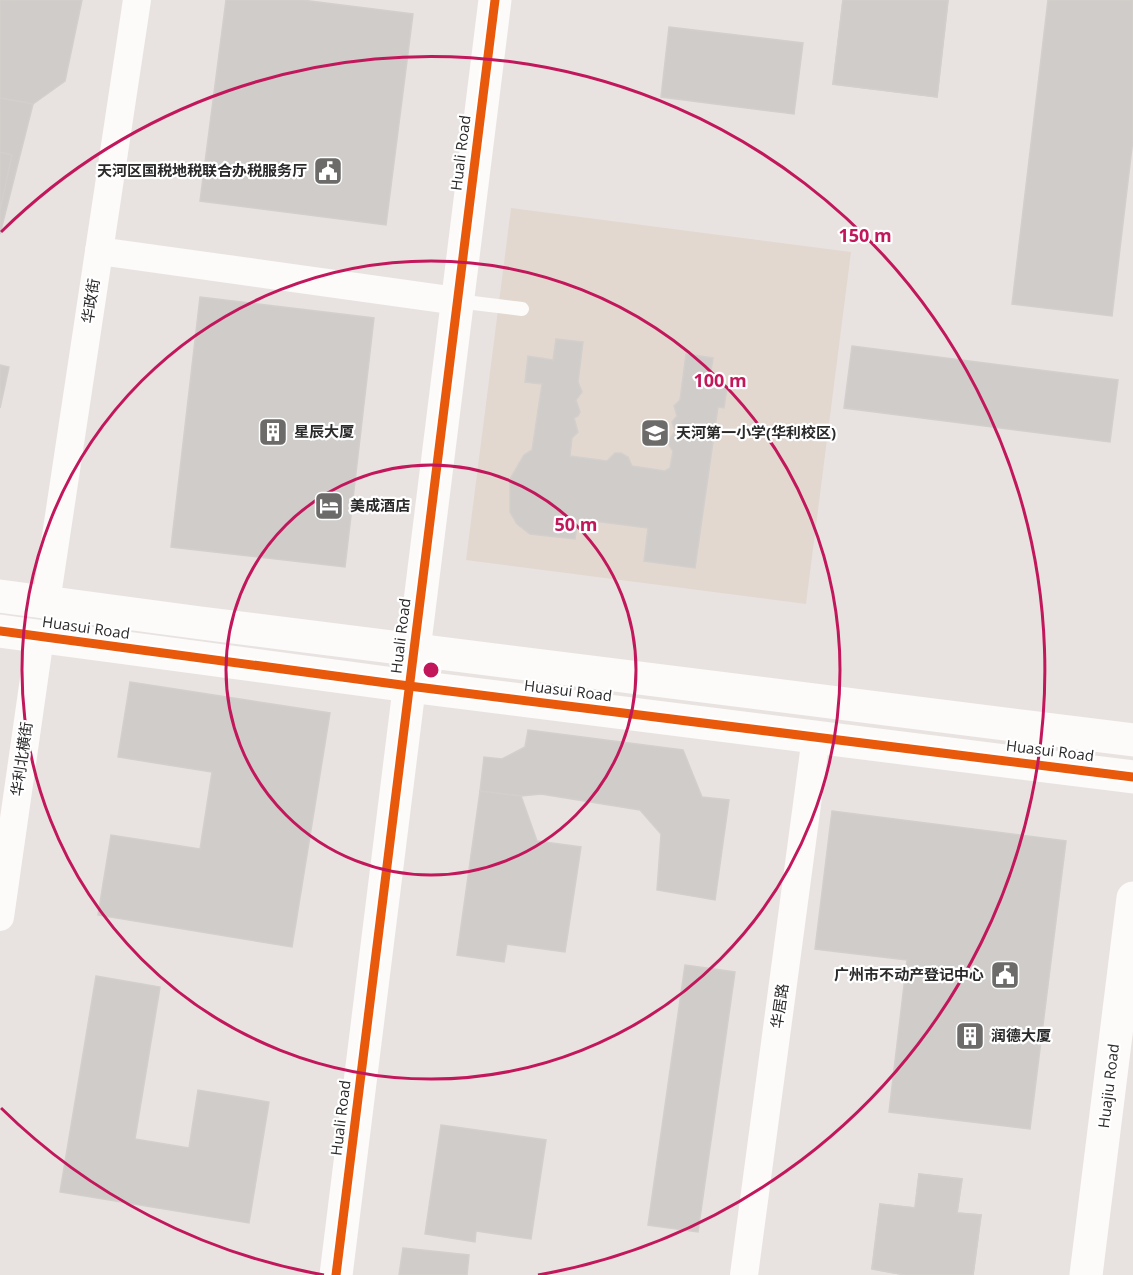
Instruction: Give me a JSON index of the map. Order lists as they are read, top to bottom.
{
  "streets": {
    "street": [
      "Huali Road",
      "华政街",
      "Huasui Road",
      "华利北横街",
      "华居路",
      "Huajiu Road"
    ]
  },
  "crossings": [
    ["Huali Road", "Huasui Road"],
    ["华政街", "Huasui Road"],
    ["Huasui Road", "华利北横街"],
    ["Huasui Road", "华居路"]
  ],
  "places": {
    "public building": ["天河区国税地税联合办税服务厅", "广州市不动产登记中心"],
    "building": ["星辰大厦", "润德大厦"],
    "school or university": ["天河第一小学(华利校区)"],
    "hotel": ["美成酒店"]
  },
  "rings": ["150 m", "100 m", "50 m"]
}
